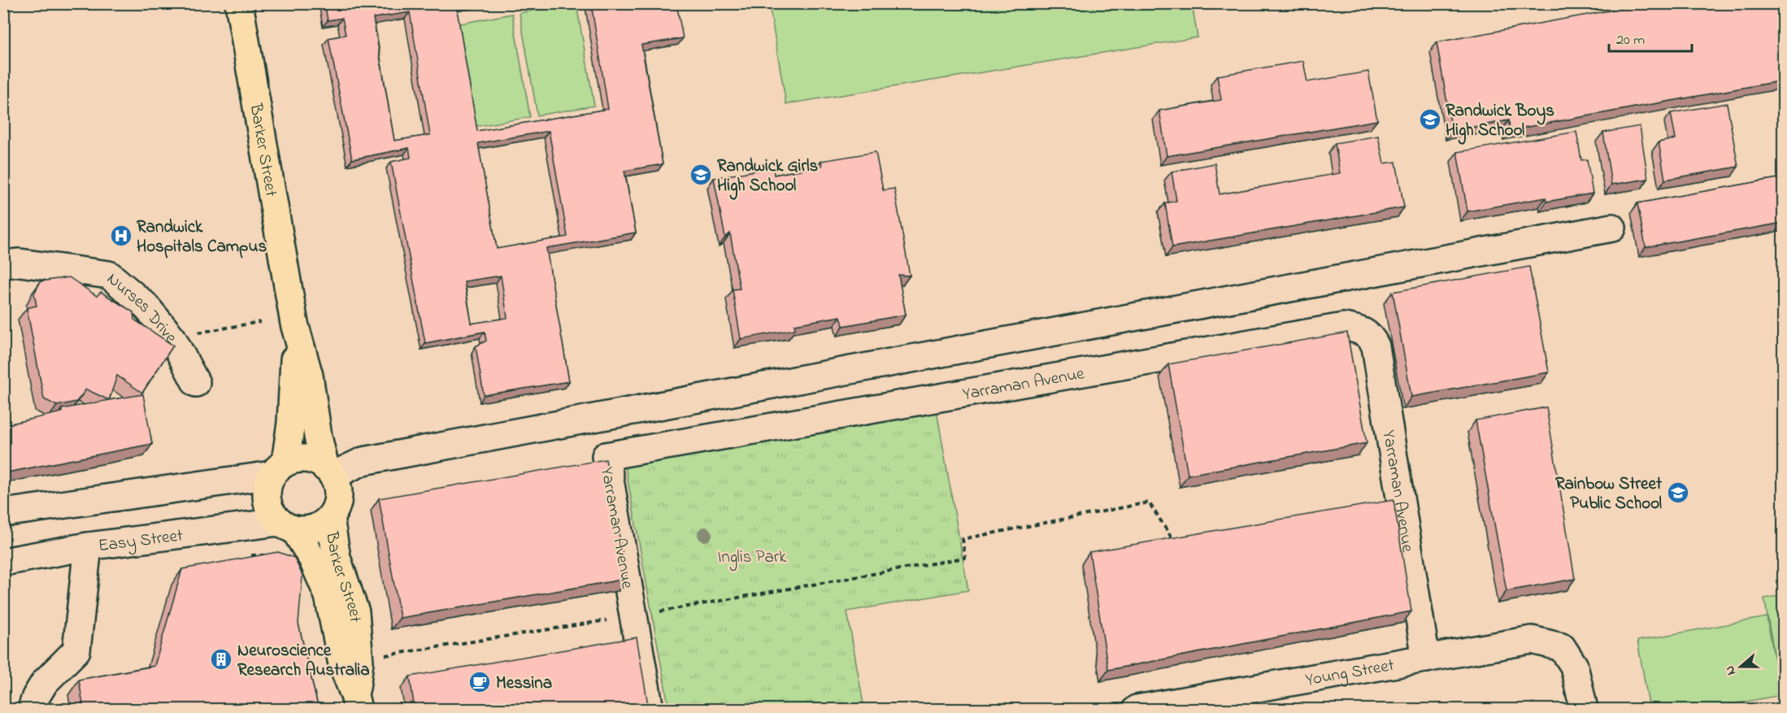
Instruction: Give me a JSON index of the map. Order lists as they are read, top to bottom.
{
  "streets": {
    "main road": ["Barker Street"],
    "street": [
      "Nurses Drive",
      "Yarraman Avenue",
      "Easy Street",
      "Young Street"
    ]
  },
  "crossings": [
    ["Barker Street", "Easy Street"],
    ["Yarraman Avenue", "Young Street"]
  ],
  "parks": ["Inglis Park"],
  "places": {
    "school or university": ["Randwick Boys High School", "Randwick Girls High School", "Rainbow Street Public School"],
    "hospital": ["Randwick Hospitals Campus"],
    "building": ["Neuroscience Research Australia"],
    "cafe": ["Messina"]
  },
  "scale_bar": "20 m",
  "north": "left"
}
